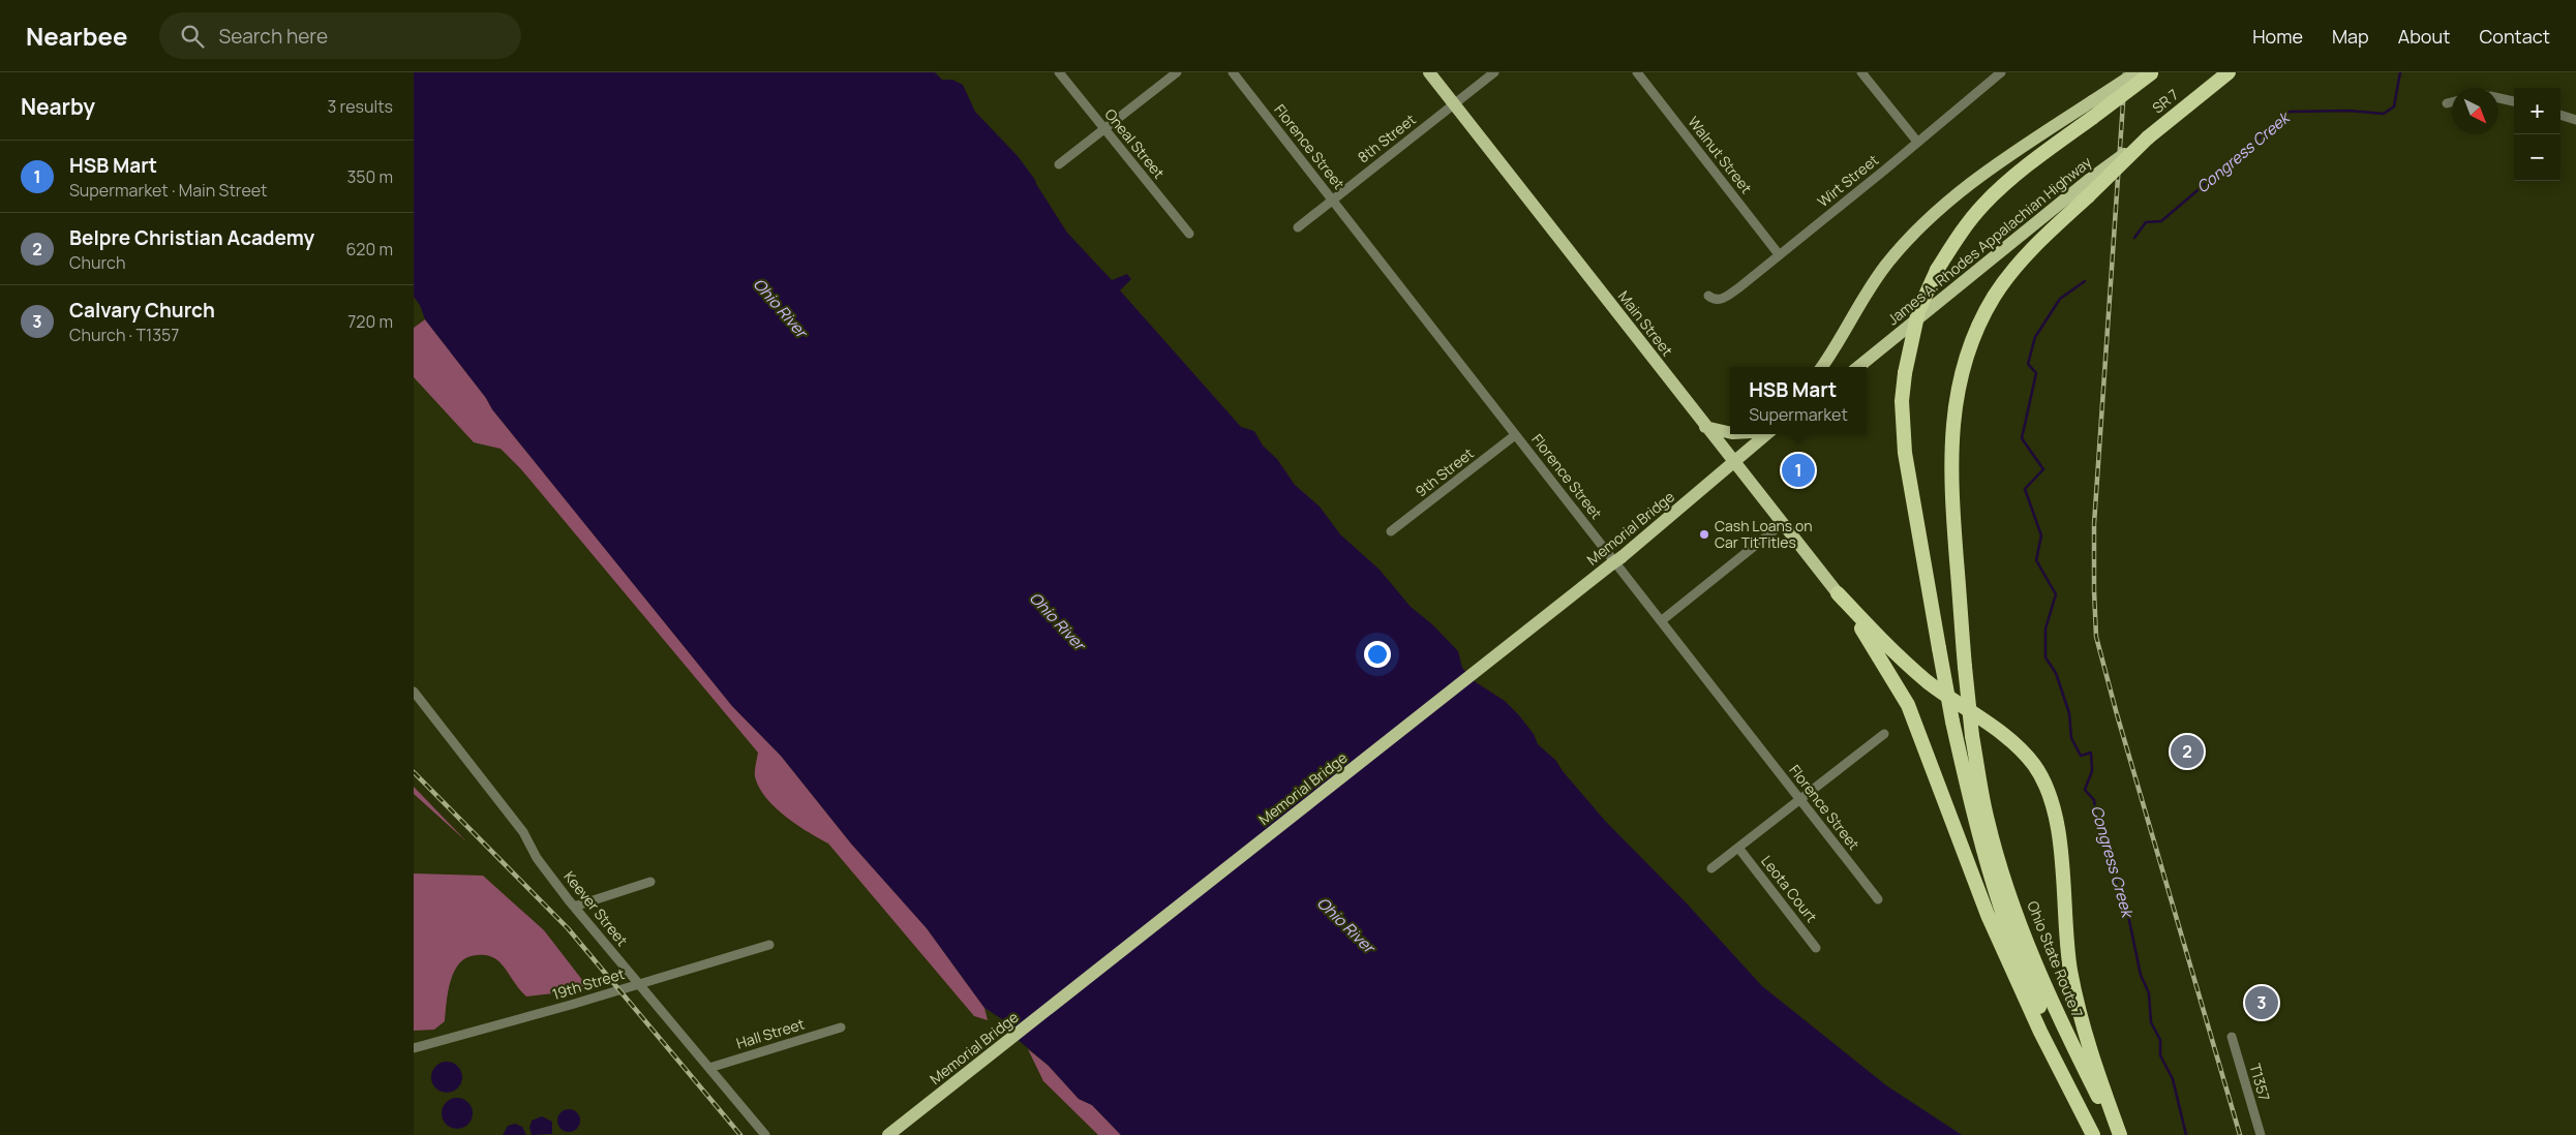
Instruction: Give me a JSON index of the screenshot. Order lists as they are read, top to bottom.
{
  "streets": {
    "highway": ["SR 7", "Ohio State Route 7"],
    "main road": ["James A. Rhodes Appalachian Highway", "Main Street", "Memorial Bridge"],
    "street": [
      "8th Street",
      "Oneal Street",
      "Florence Street",
      "Walnut Street",
      "Wirt Street",
      "9th Street",
      "Leota Court",
      "Keever Street",
      "19th Street",
      "Hall Street",
      "T1357"
    ]
  },
  "crossings": [
    ["SR 7", "James A. Rhodes Appalachian Highway"],
    ["SR 7", "Ohio State Route 7"],
    ["8th Street", "Florence Street"],
    ["8th Street", "Main Street"],
    ["Florence Street", "9th Street"],
    ["Walnut Street", "Wirt Street"],
    ["James A. Rhodes Appalachian Highway", "Ohio State Route 7"],
    ["Main Street", "Memorial Bridge"],
    ["Keever Street", "19th Street"],
    ["Keever Street", "Hall Street"]
  ],
  "water": ["Congress Creek", "Ohio River"],
  "places": ["Cash Loans on Car TitTitles"],
  "north": "bottom right",
  "page": {
    "header": "Nearbee",
    "search": "Search here",
    "nav": [
      "Home",
      "Map",
      "About",
      "Contact"
    ],
    "heading": ["Nearby", "3 results"],
    "map_buttons": ["+", "−"],
    "list": [
      {
        "mark": "1",
        "name": "HSB Mart",
        "note": "Supermarket · Main Street",
        "value": "350 m"
      },
      {
        "mark": "2",
        "name": "Belpre Christian Academy",
        "note": "Church",
        "value": "620 m"
      },
      {
        "mark": "3",
        "name": "Calvary Church",
        "note": "Church · T1357",
        "value": "720 m"
      }
    ],
    "popup": ["HSB Mart", "Supermarket"],
    "pins": ["1", "2", "3"]
  }
}
